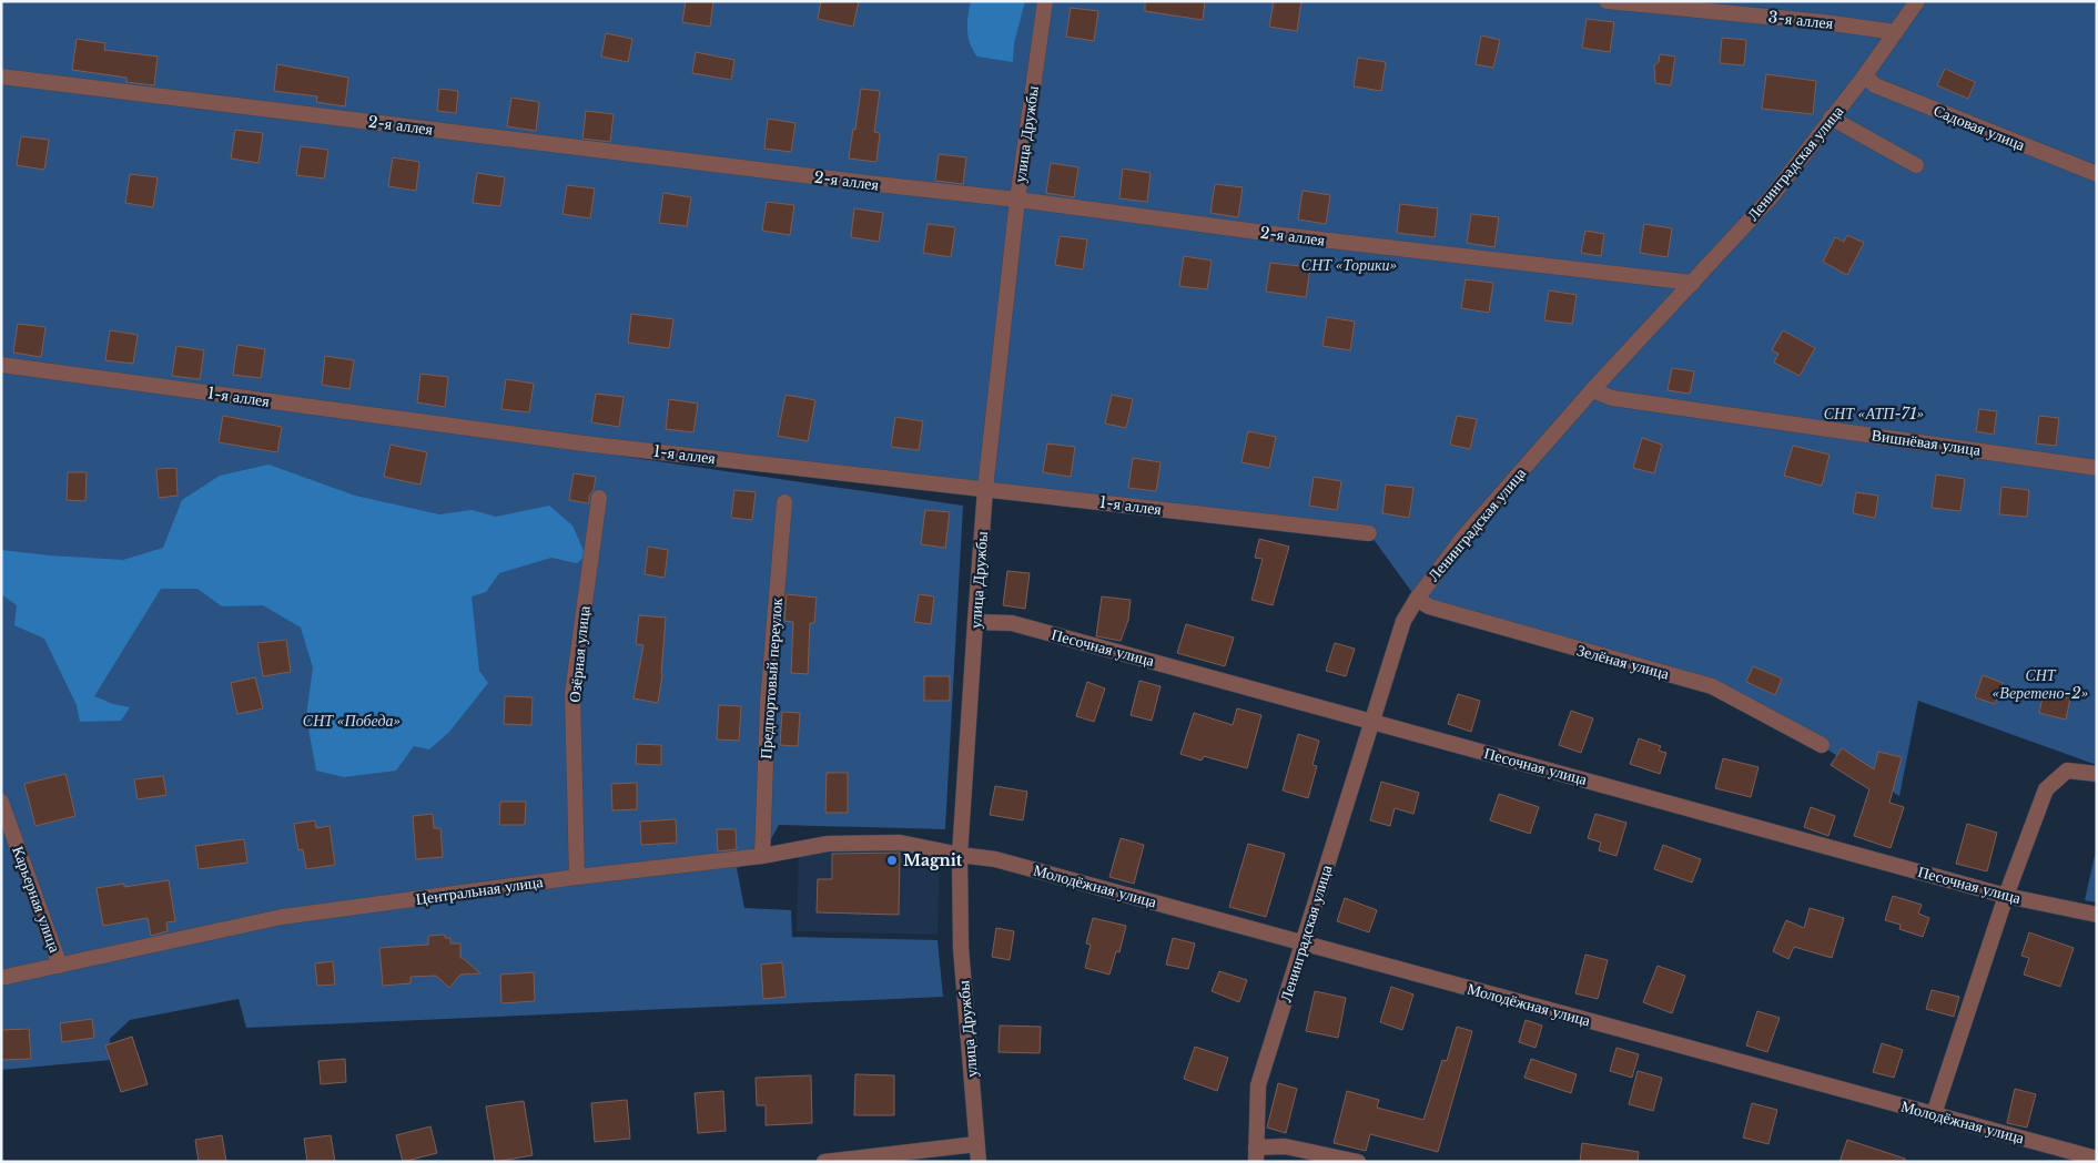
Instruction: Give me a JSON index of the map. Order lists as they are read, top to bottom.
{
  "streets": {
    "street": [
      "3-я аллея",
      "2-я аллея",
      "Садовая улица",
      "улица Дружбы",
      "Ленинградская улица",
      "1-я аллея",
      "Вишнёвая улица",
      "Песочная улица",
      "Озёрная улица",
      "Зелёная улица",
      "Предпортовый переулок",
      "Молодёжная улица",
      "Центральная улица",
      "Карьерная улица"
    ]
  },
  "crossings": [
    ["3-я аллея", "Ленинградская улица"],
    ["2-я аллея", "улица Дружбы"],
    ["2-я аллея", "Ленинградская улица"],
    ["Садовая улица", "Ленинградская улица"],
    ["улица Дружбы", "1-я аллея"],
    ["улица Дружбы", "Песочная улица"],
    ["улица Дружбы", "Молодёжная улица"],
    ["улица Дружбы", "Центральная улица"],
    ["Ленинградская улица", "Вишнёвая улица"],
    ["Ленинградская улица", "Песочная улица"],
    ["Ленинградская улица", "Зелёная улица"],
    ["Ленинградская улица", "Молодёжная улица"],
    ["Озёрная улица", "Центральная улица"],
    ["Предпортовый переулок", "Центральная улица"],
    ["Молодёжная улица", "Центральная улица"],
    ["Центральная улица", "Карьерная улица"]
  ],
  "parks": [
    "СНТ «Торики»",
    "СНТ «АТП-71»",
    "СНТ «Веретено-2»",
    "СНТ «Победа»"
  ],
  "places": ["Magnit"]
}
